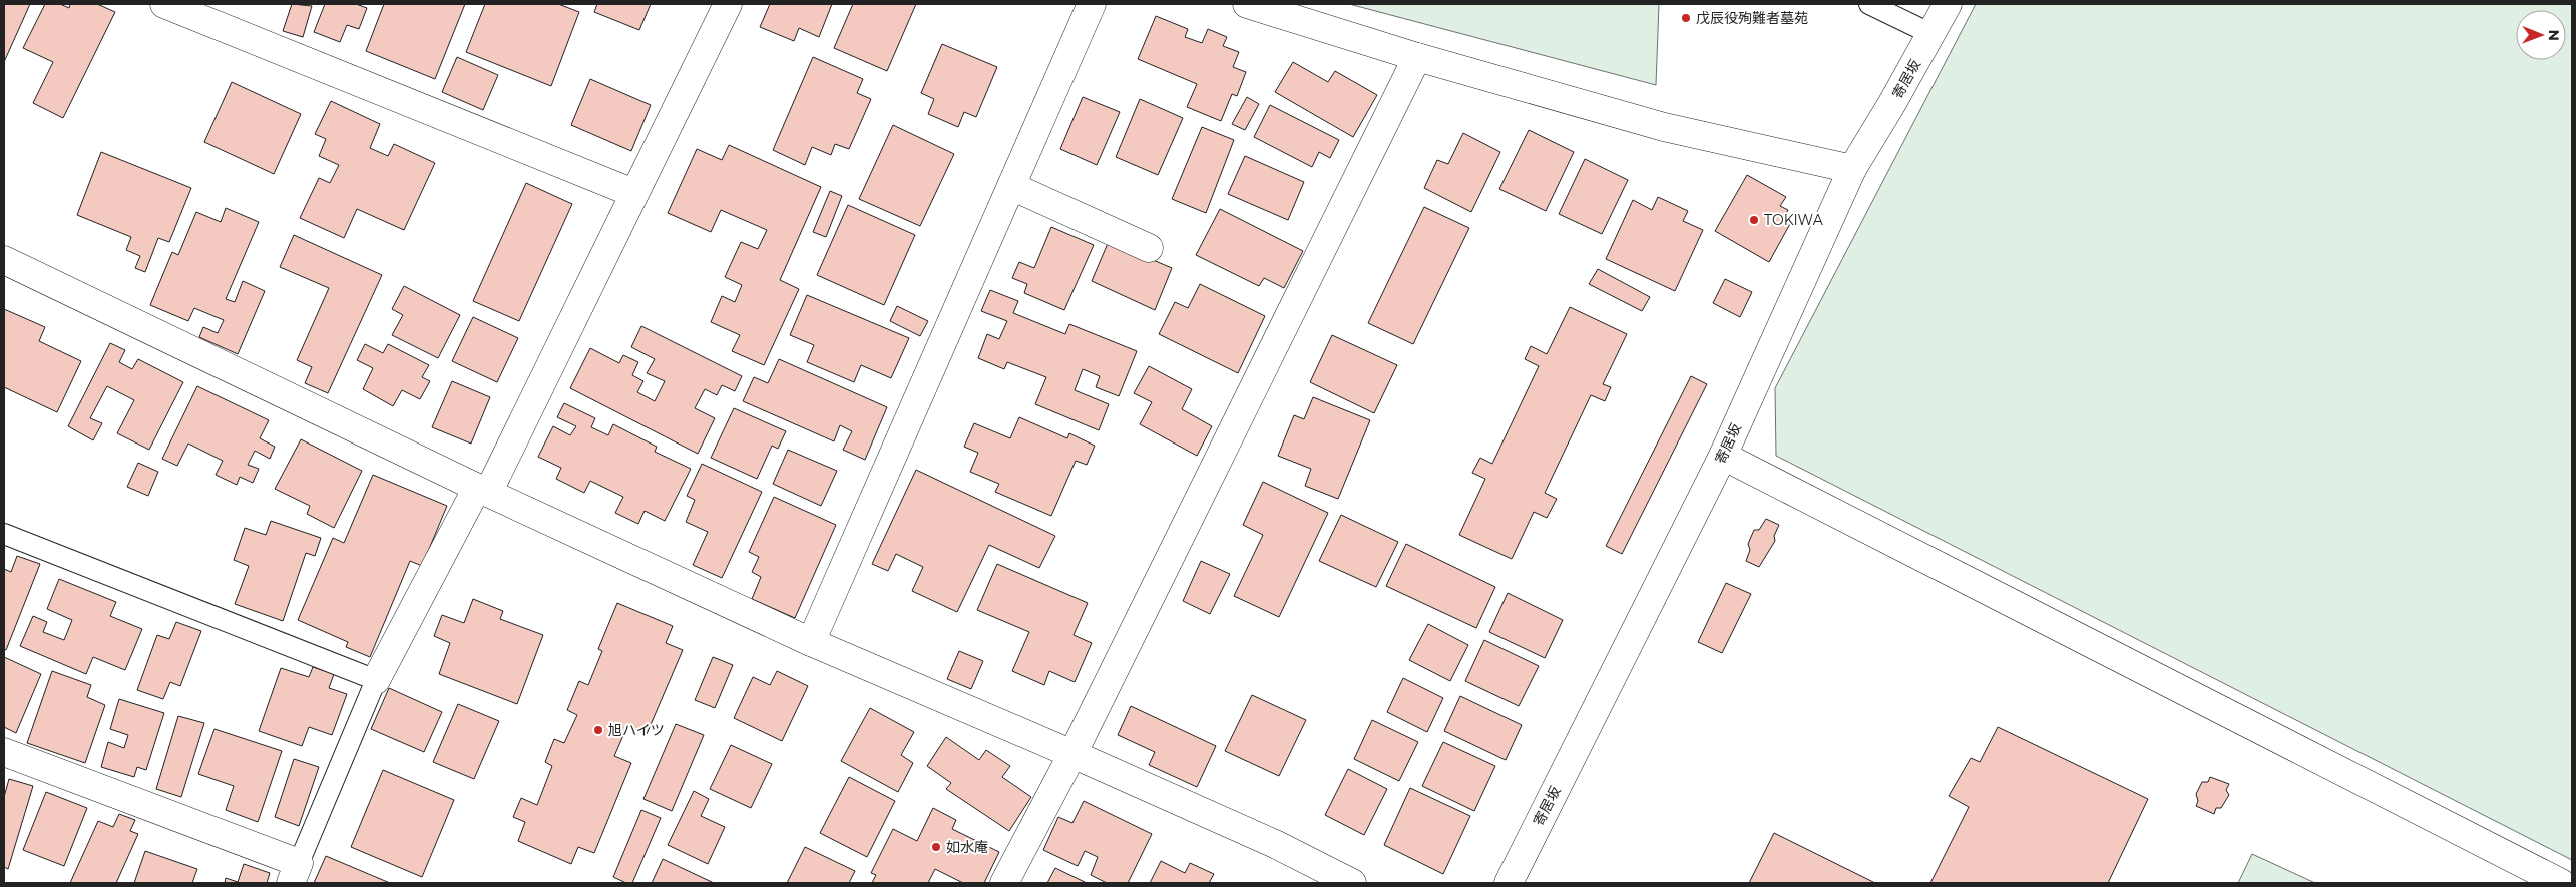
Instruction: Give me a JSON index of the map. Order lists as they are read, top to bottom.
{
  "streets": {
    "street": ["寄居坂"]
  },
  "places": [
    "戊辰役殉難者墓苑",
    "TOKIWA",
    "旭ハイツ",
    "如水庵"
  ],
  "north": "right"
}
